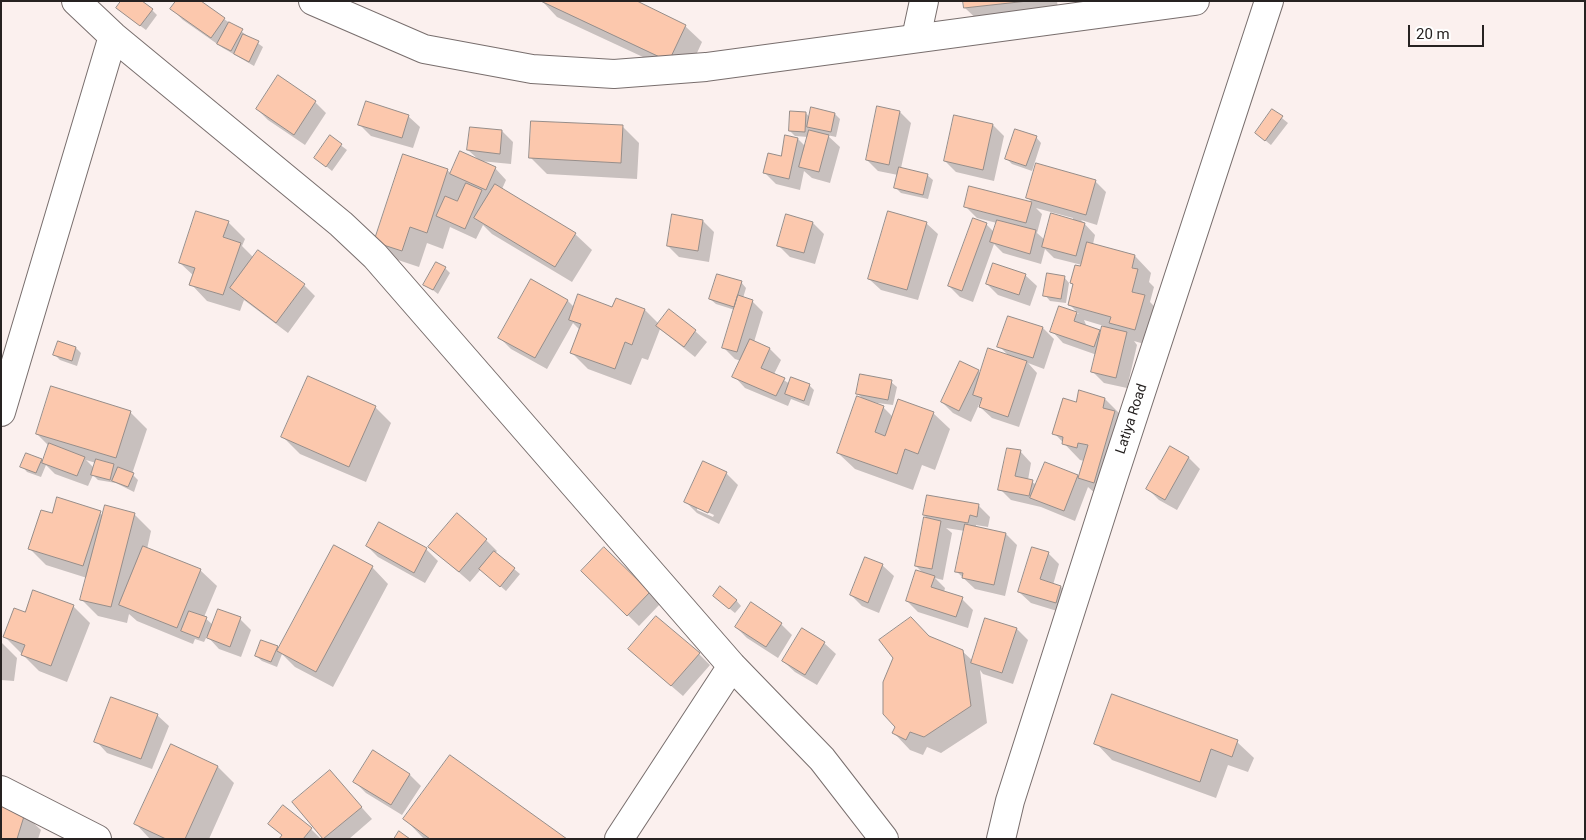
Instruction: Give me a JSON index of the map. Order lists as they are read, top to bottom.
{
  "streets": {
    "street": ["Latiya Road"]
  },
  "scale_bar": "20 m"
}
